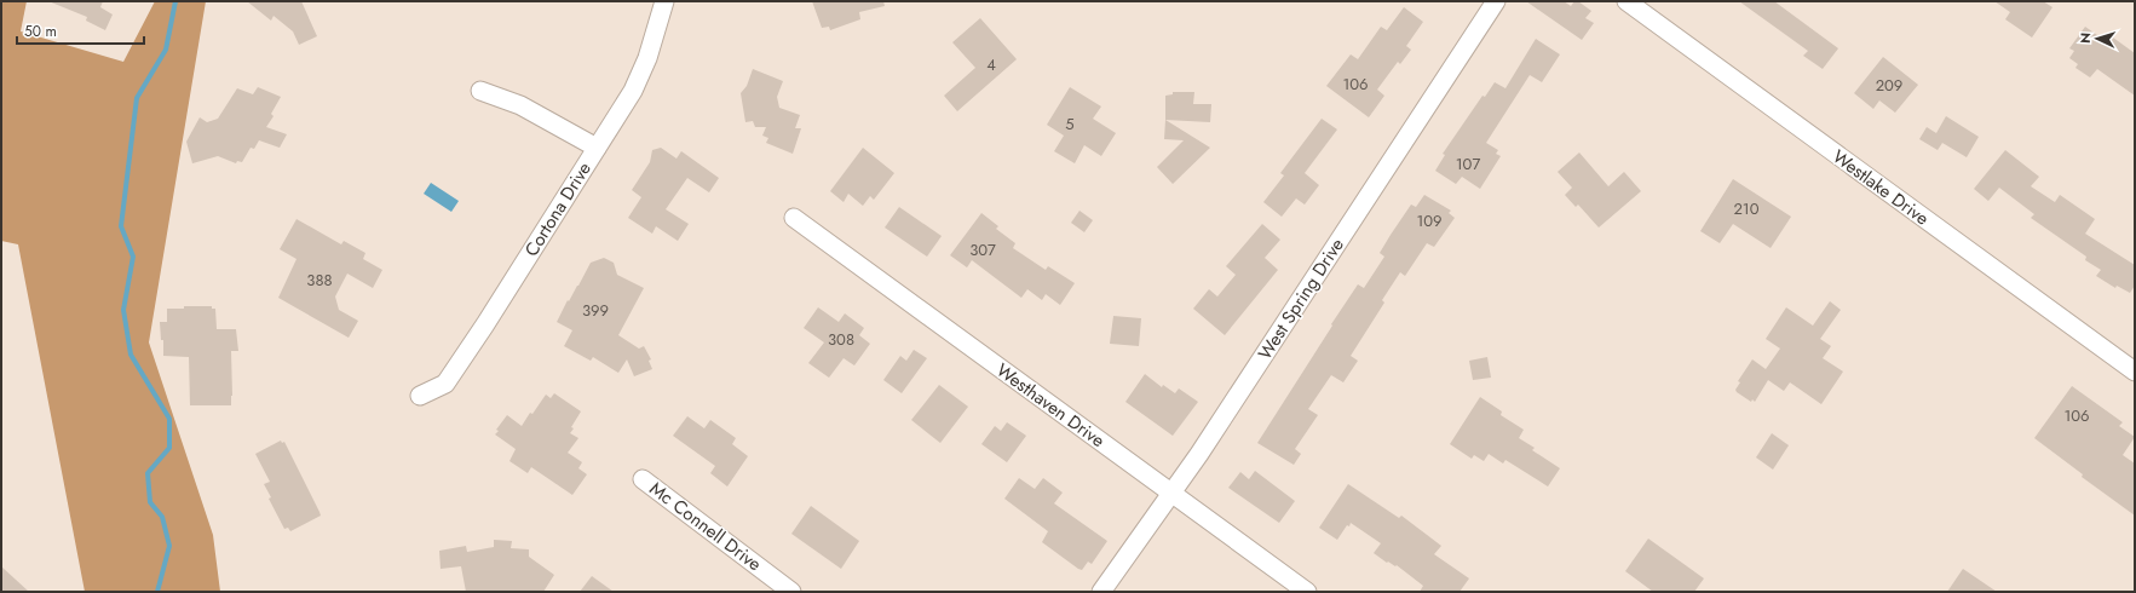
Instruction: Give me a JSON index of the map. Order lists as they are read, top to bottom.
{
  "streets": {
    "street": [
      "Westlake Drive",
      "Cortona Drive",
      "West Spring Drive",
      "Westhaven Drive",
      "Mc Connell Drive"
    ]
  },
  "crossings": [
    ["West Spring Drive", "Westhaven Drive"]
  ],
  "house_numbers": [
    "4",
    "106",
    "209",
    "5",
    "107",
    "210",
    "109",
    "307",
    "388",
    "399",
    "308",
    "106"
  ],
  "scale_bar": "50 m",
  "north": "left"
}
